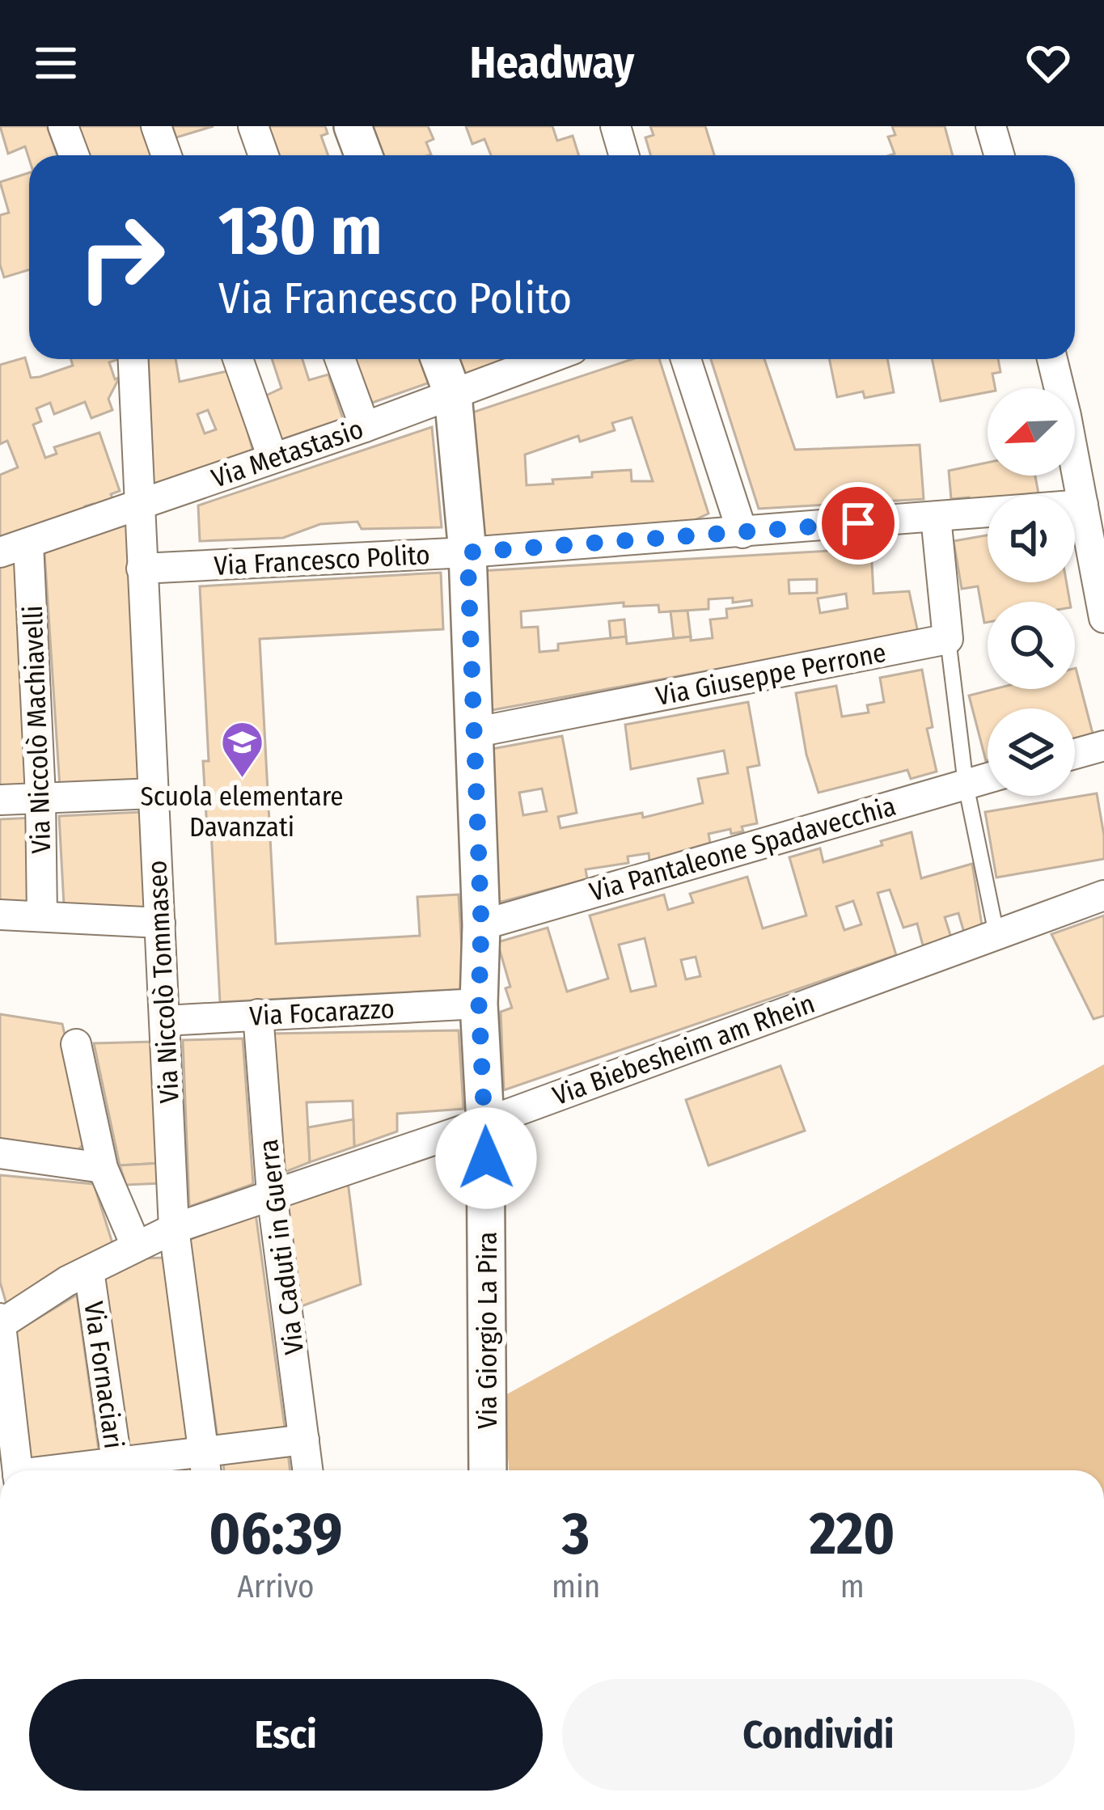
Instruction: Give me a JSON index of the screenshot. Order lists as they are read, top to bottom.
{
  "streets": {
    "street": [
      "Via Metastasio",
      "Via Francesco Polito",
      "Via Giuseppe Perrone",
      "Via Niccolò Machiavelli",
      "Via Pantaleone Spadavecchia",
      "Via Niccolò Tommaseo",
      "Via Focarazzo",
      "Via Biebesheim am Rhein",
      "Via Caduti in Guerra",
      "Via Giorgio La Pira",
      "Via Fornaciari"
    ]
  },
  "crossings": [
    ["Via Metastasio", "Via Niccolò Machiavelli"],
    ["Via Metastasio", "Via Niccolò Tommaseo"],
    ["Via Metastasio", "Via Giorgio La Pira"],
    ["Via Francesco Polito", "Via Niccolò Tommaseo"],
    ["Via Francesco Polito", "Via Giorgio La Pira"],
    ["Via Giuseppe Perrone", "Via Giorgio La Pira"],
    ["Via Pantaleone Spadavecchia", "Via Giorgio La Pira"],
    ["Via Niccolò Tommaseo", "Via Focarazzo"],
    ["Via Niccolò Tommaseo", "Via Biebesheim am Rhein"],
    ["Via Focarazzo", "Via Caduti in Guerra"],
    ["Via Focarazzo", "Via Giorgio La Pira"],
    ["Via Biebesheim am Rhein", "Via Caduti in Guerra"],
    ["Via Biebesheim am Rhein", "Via Giorgio La Pira"],
    ["Via Biebesheim am Rhein", "Via Fornaciari"]
  ],
  "places": {
    "school or university": ["Scuola elementare Davanzati"]
  },
  "north": "bottom left",
  "page": {
    "header": "Headway",
    "turn": ["130 m", "Via Francesco Polito"],
    "eta": [
      "06:39",
      "Arrivo",
      "3",
      "min",
      "220",
      "m"
    ],
    "buttons": ["Esci", "Condividi"]
  }
}
